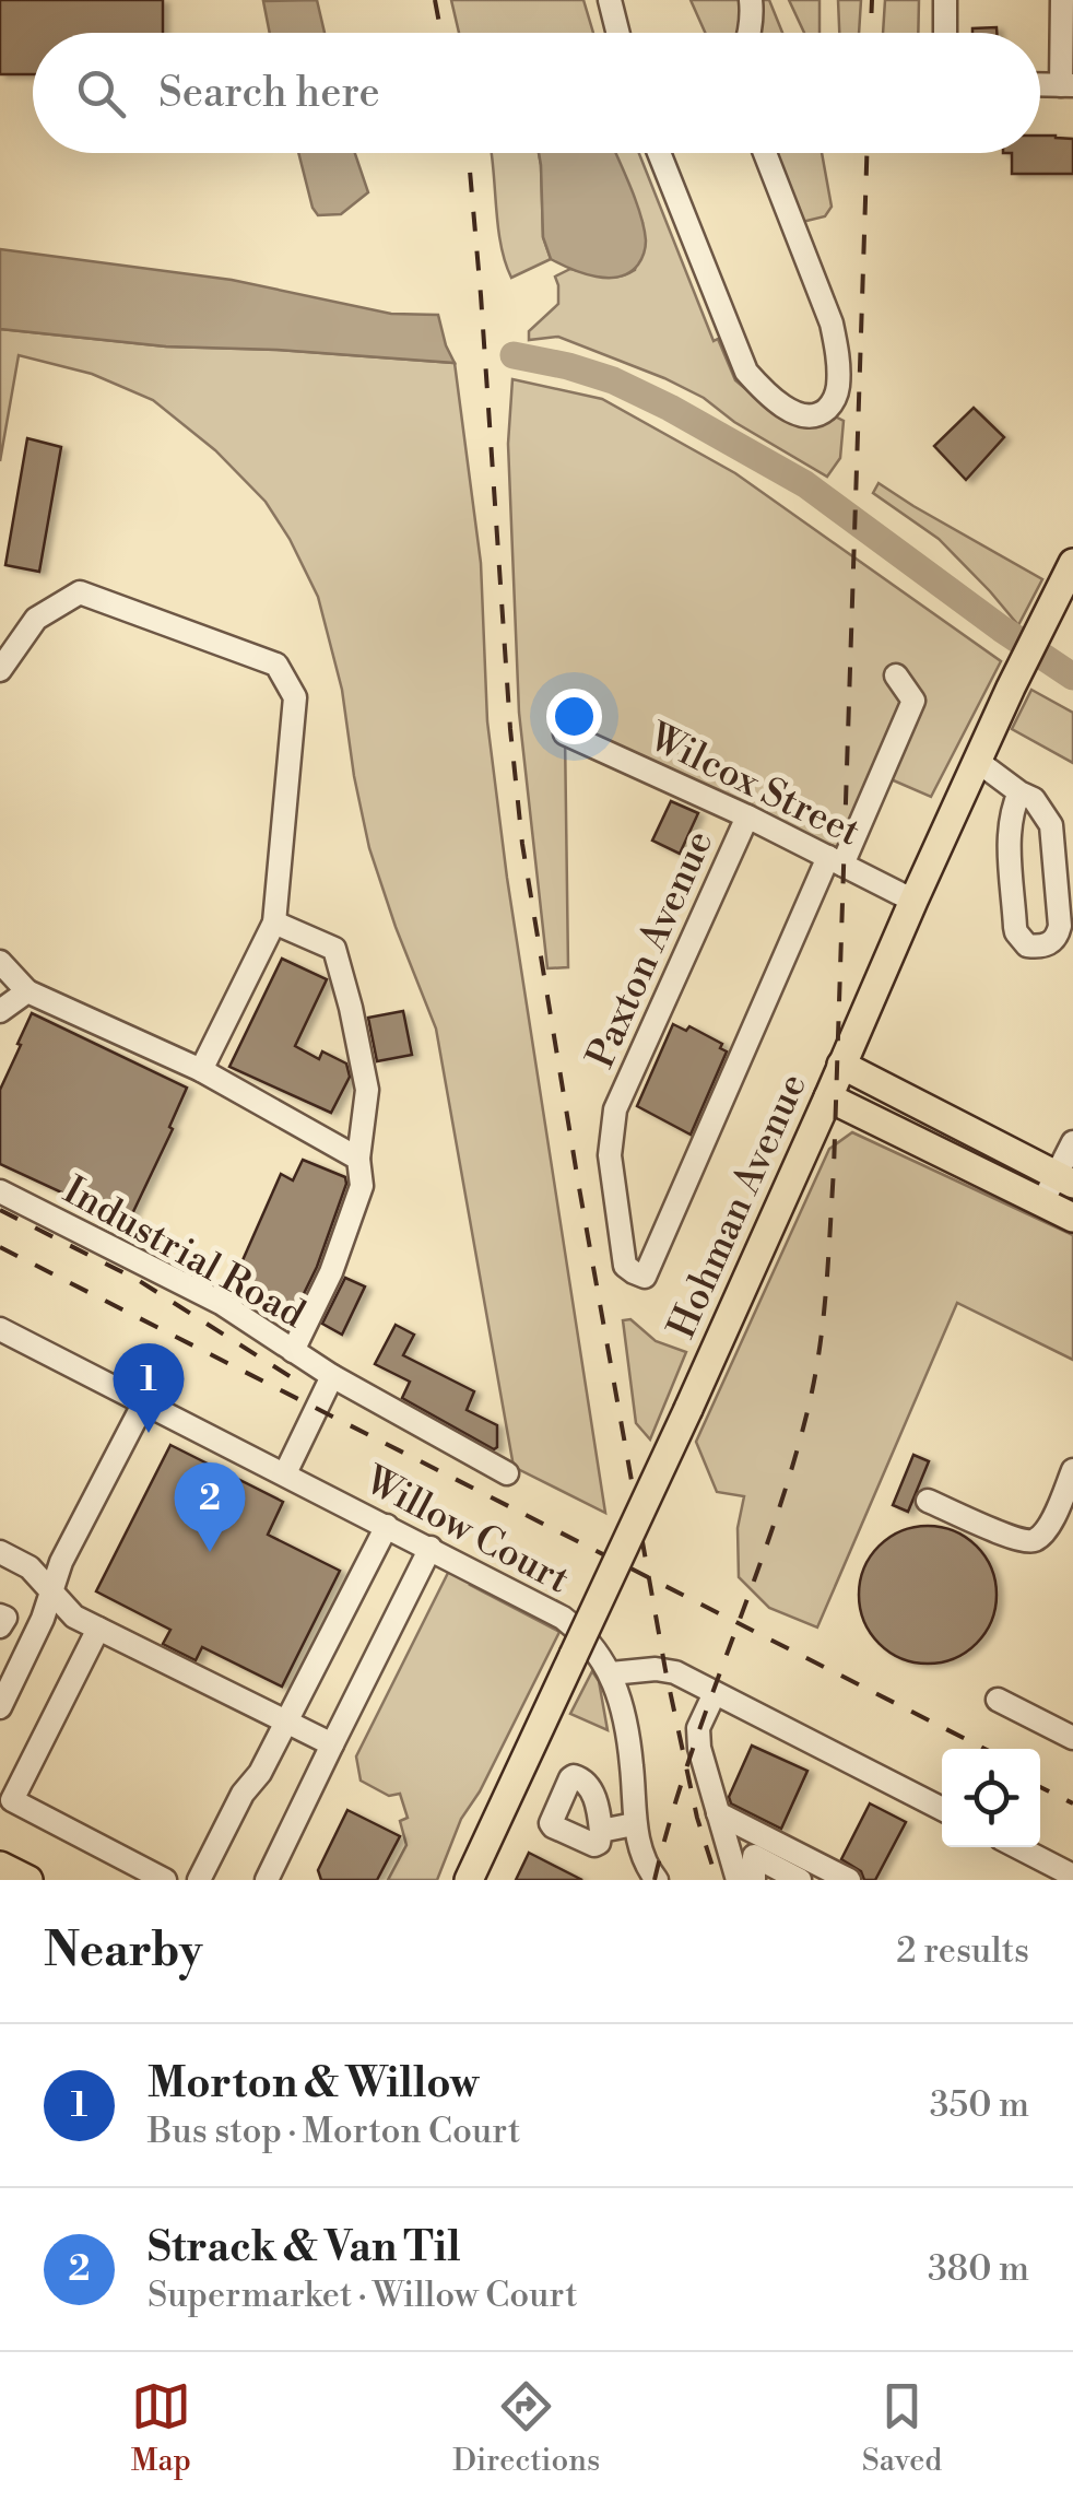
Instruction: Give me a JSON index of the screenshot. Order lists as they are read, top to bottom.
{
  "streets": {
    "main road": ["Hohman Avenue"],
    "street": [
      "Wilcox Street",
      "Paxton Avenue",
      "Industrial Road",
      "Willow Court"
    ]
  },
  "crossings": [
    ["Wilcox Street", "Paxton Avenue"],
    ["Wilcox Street", "Hohman Avenue"],
    ["Industrial Road", "Willow Court"]
  ],
  "page": {
    "search": "Search here",
    "pins": ["1", "2"],
    "heading": ["Nearby", "2 results"],
    "list": [
      {
        "mark": "1",
        "name": "Morton & Willow",
        "note": "Bus stop · Morton Court",
        "value": "350 m"
      },
      {
        "mark": "2",
        "name": "Strack & Van Til",
        "note": "Supermarket · Willow Court",
        "value": "380 m"
      }
    ],
    "nav": ["Map", "Directions", "Saved"]
  }
}
